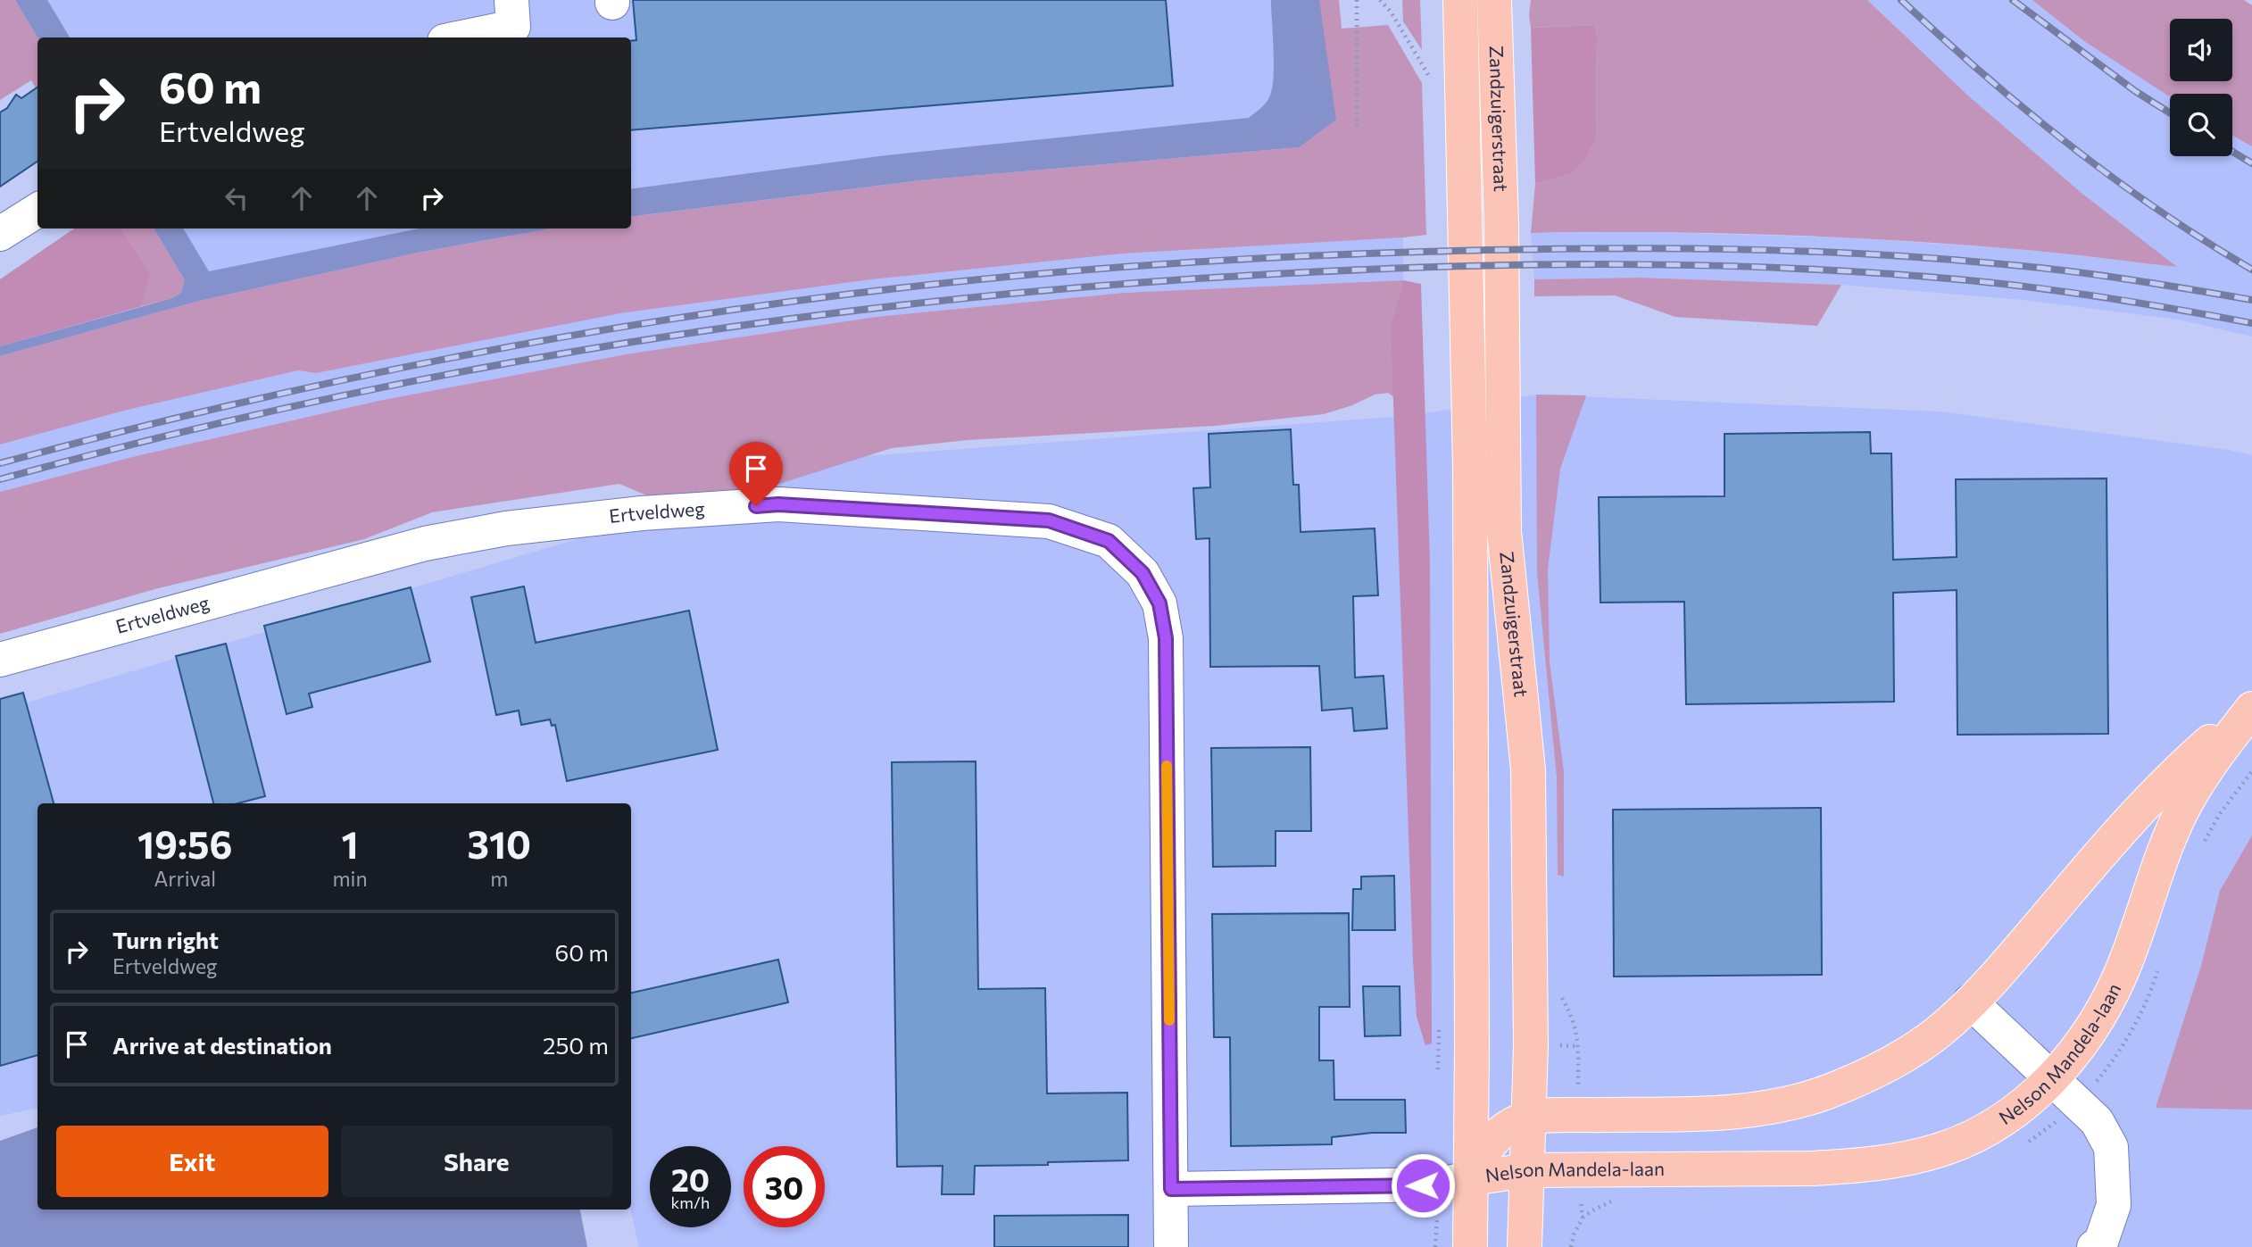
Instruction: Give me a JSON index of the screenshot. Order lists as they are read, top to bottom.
{
  "streets": {
    "main road": ["Zandzuigerstraat", "Nelson Mandela-laan"],
    "street": ["Ertveldweg"]
  },
  "crossings": [
    ["Zandzuigerstraat", "Nelson Mandela-laan"]
  ],
  "page": {
    "turn": ["60 m", "Ertveldweg"],
    "eta": [
      "19:56",
      "Arrival",
      "1",
      "min",
      "310",
      "m"
    ],
    "list": [
      {
        "name": "Turn right",
        "note": "Ertveldweg",
        "value": "60 m"
      },
      {
        "name": "Arrive at destination",
        "value": "250 m"
      }
    ],
    "buttons": ["Exit", "Share"],
    "speed": "20 km/h",
    "limit": "30"
  }
}
